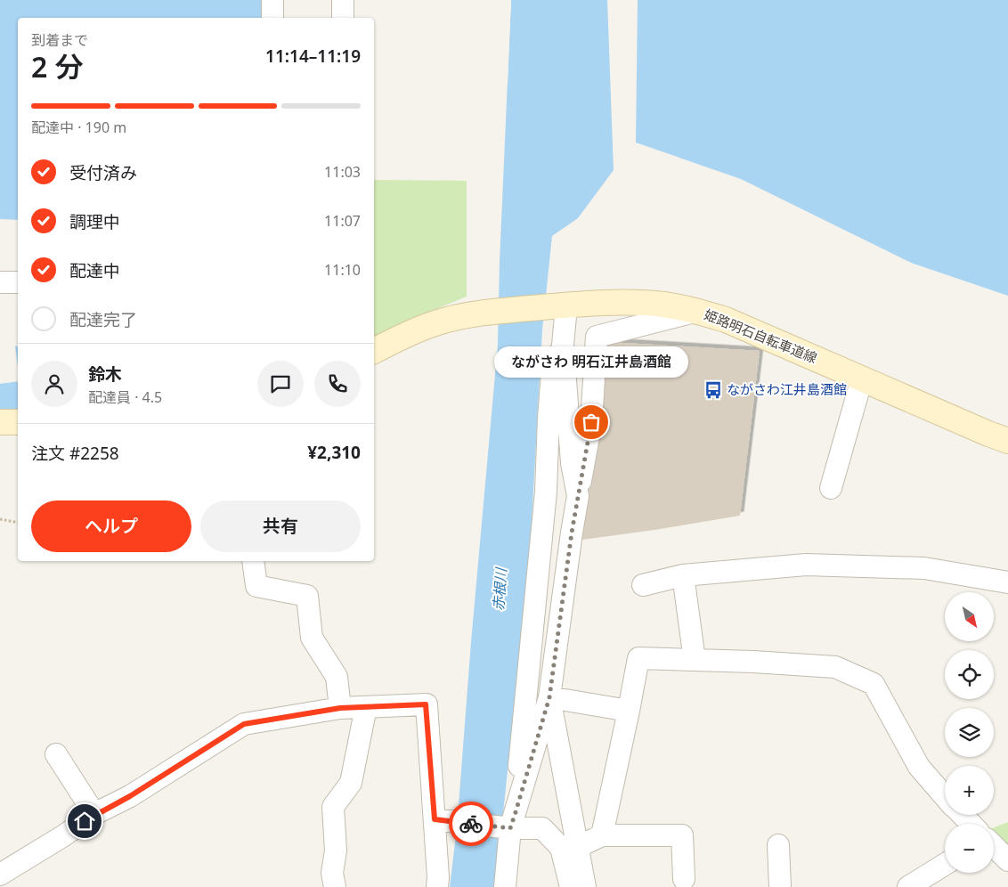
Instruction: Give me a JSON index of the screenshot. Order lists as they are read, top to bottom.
{
  "streets": {
    "main road": ["姫路明石自転車道線"]
  },
  "water": ["赤根川"],
  "places": {
    "bus stop": ["ながさわ江井島酒館"],
    "other": ["ながさわ 明石江井島酒館"]
  },
  "north": "bottom right",
  "page": {
    "heading": ["2 分", "到着まで", "11:14–11:19"],
    "panel": [
      "鈴木",
      "配達員 · 4.5",
      "注文 #2258",
      "¥2,310"
    ],
    "bar": "配達中 · 190 m",
    "list": [
      ["受付済み", "11:03"],
      ["調理中", "11:07"],
      ["配達中", "11:10"],
      "配達完了"
    ],
    "bubble": "ながさわ 明石江井島酒館",
    "buttons": ["ヘルプ", "共有"],
    "map_buttons": ["+", "−"]
  }
}
